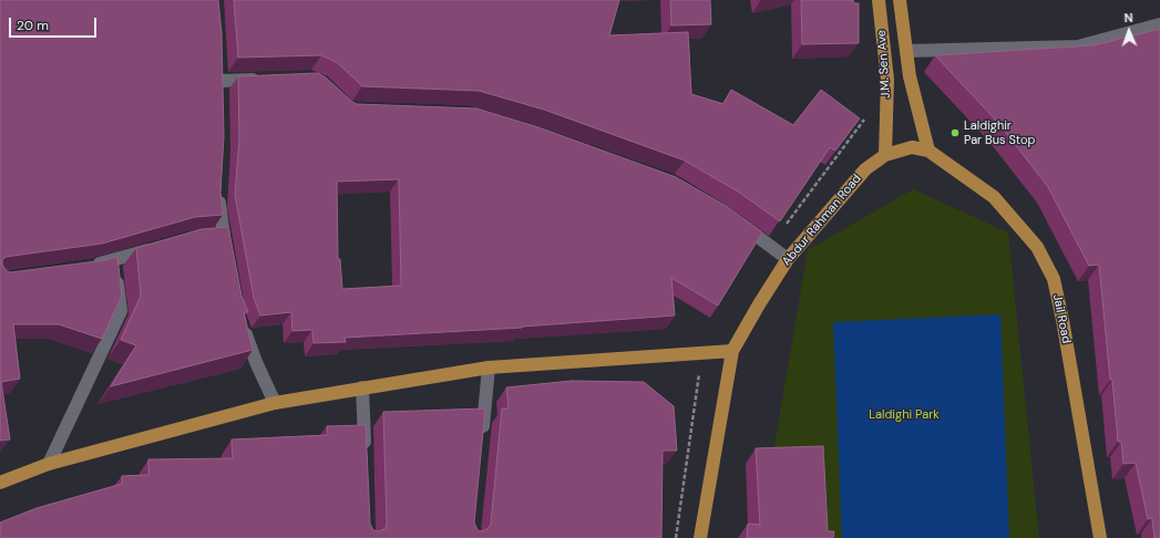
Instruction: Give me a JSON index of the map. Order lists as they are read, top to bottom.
{
  "streets": {
    "main road": ["J.M. Sen Ave", "Abdur Rahman Road", "Jail Road"]
  },
  "crossings": [
    ["J.M. Sen Ave", "Abdur Rahman Road"],
    ["J.M. Sen Ave", "Jail Road"],
    ["Abdur Rahman Road", "Jail Road"]
  ],
  "parks": ["Laldighi Park"],
  "places": ["Laldighir Par Bus Stop"],
  "scale_bar": "20 m",
  "north": "top"
}
